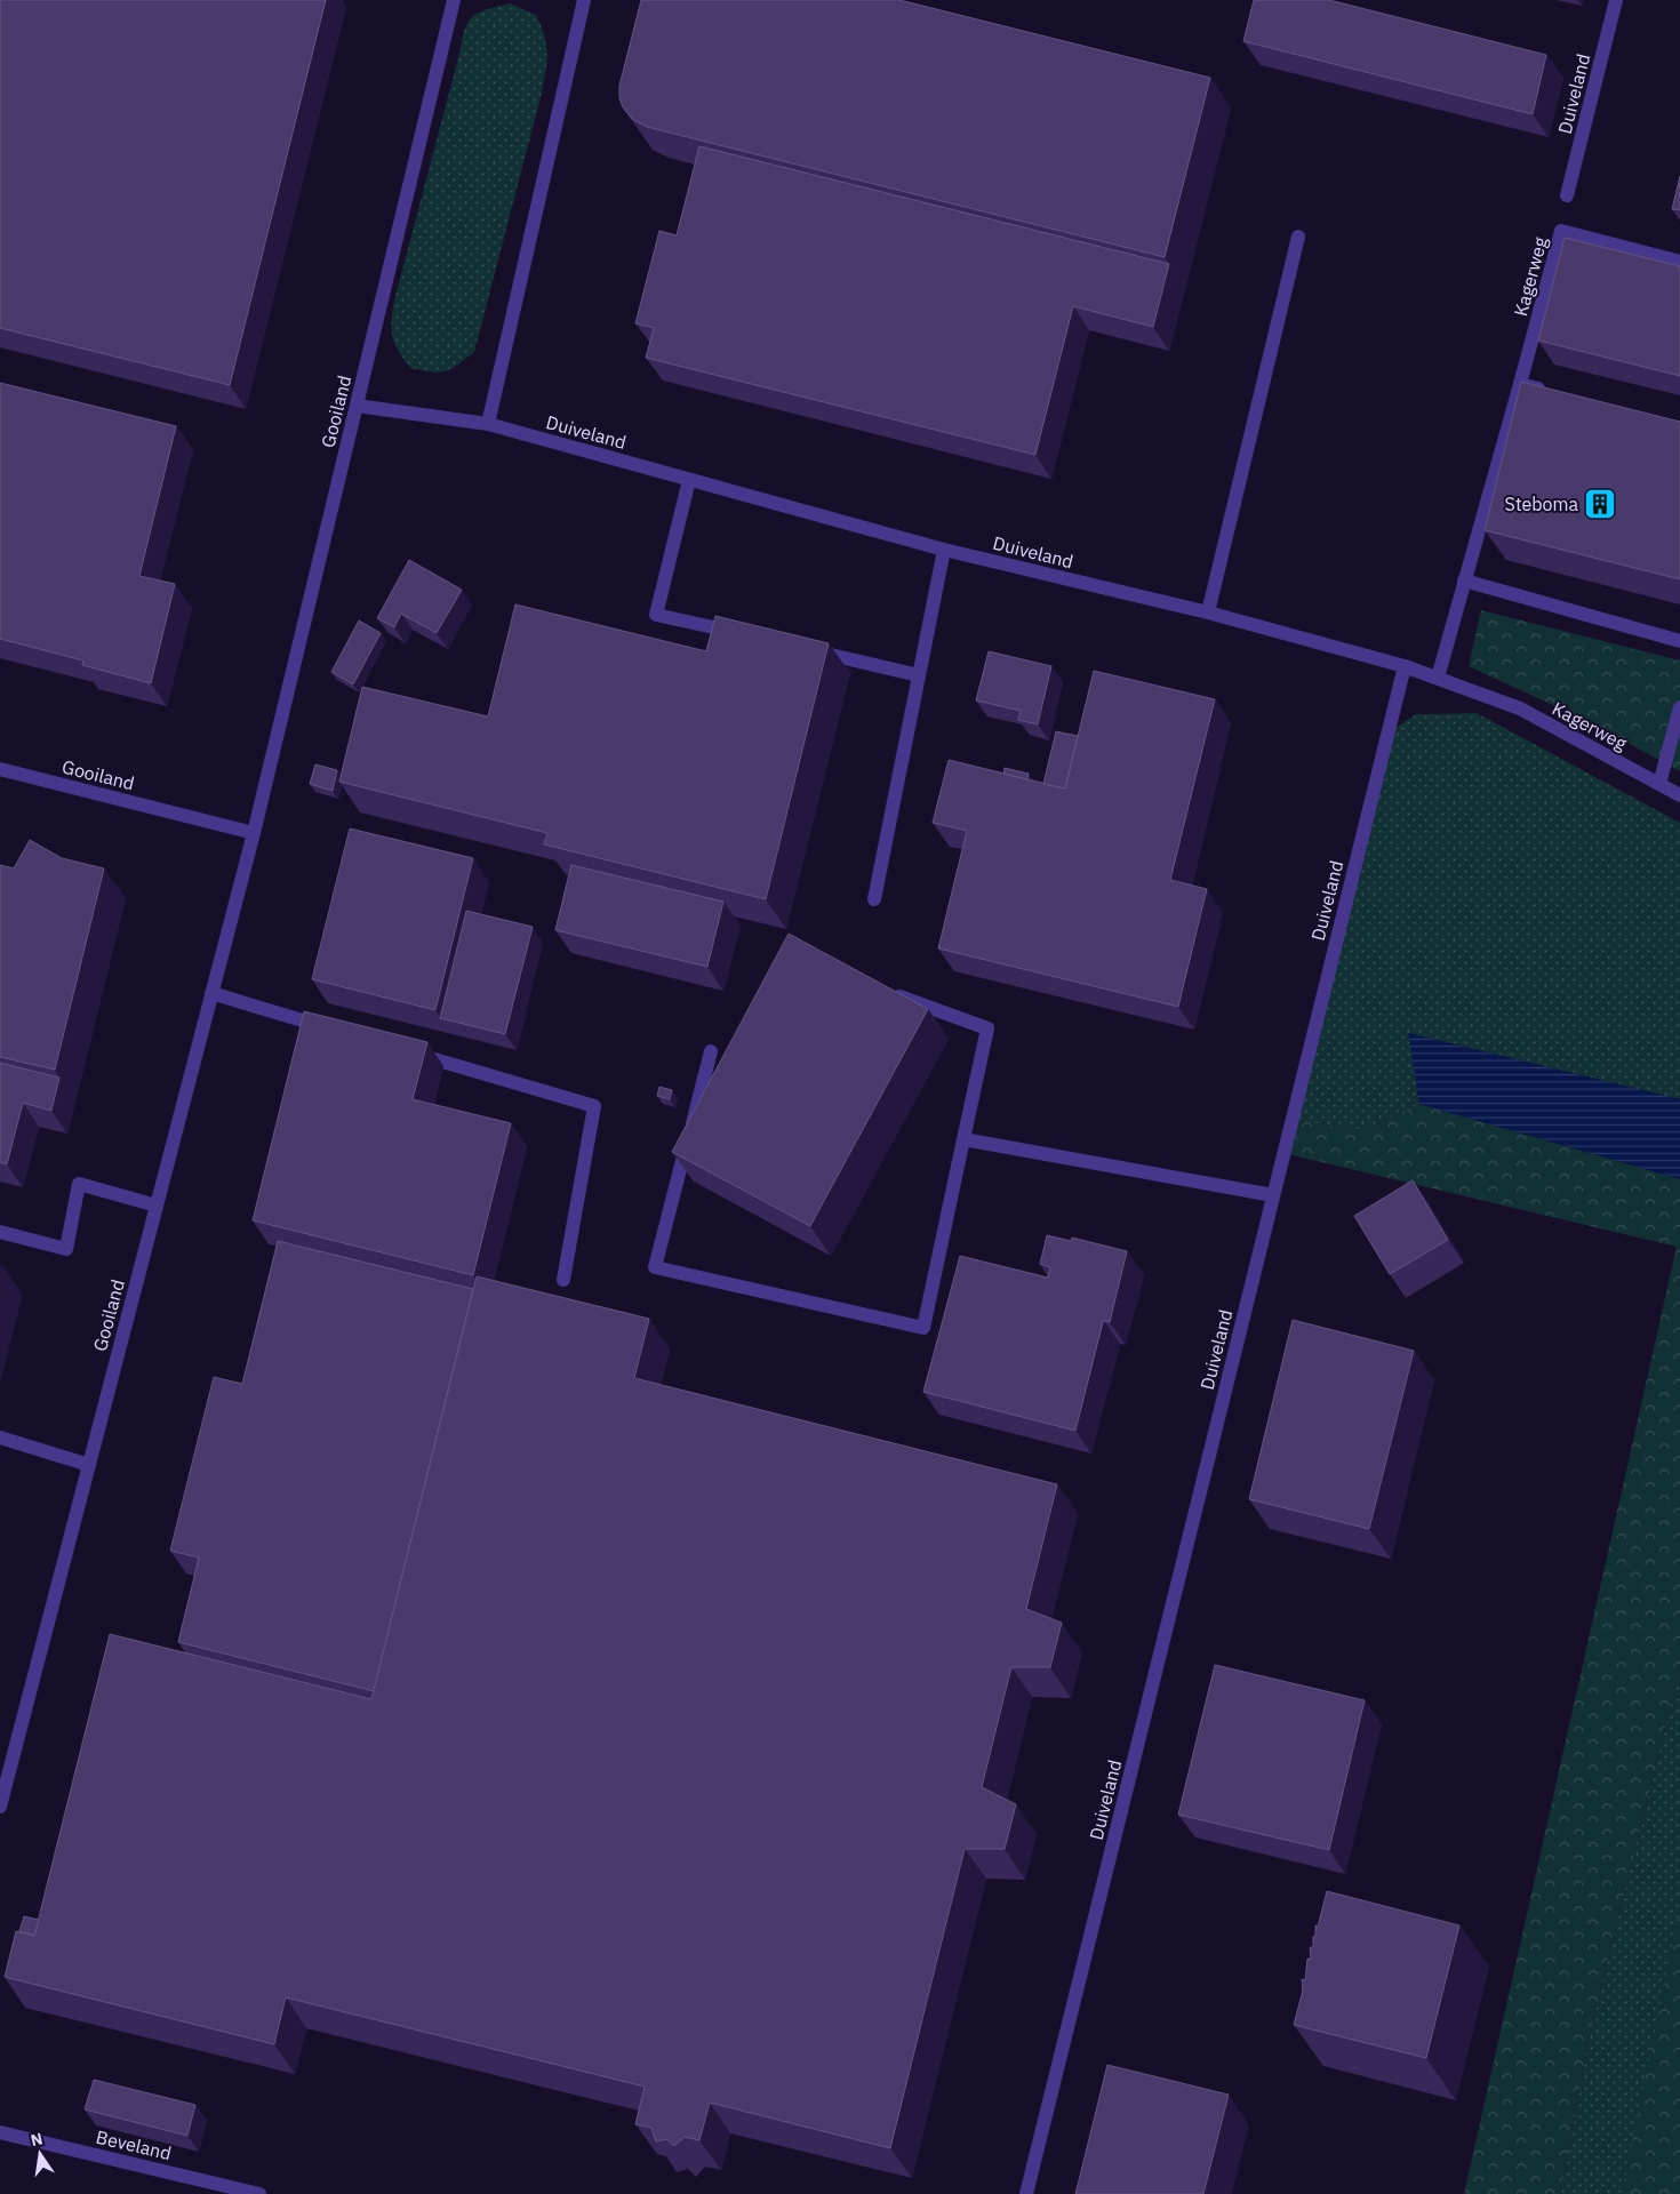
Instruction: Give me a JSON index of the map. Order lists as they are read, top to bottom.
{
  "streets": {
    "street": [
      "Duiveland",
      "Kagerweg",
      "Gooiland",
      "Beveland"
    ]
  },
  "crossings": [
    ["Duiveland", "Kagerweg"],
    ["Duiveland", "Gooiland"]
  ],
  "places": {
    "building": ["Steboma"]
  },
  "north": "top"
}
